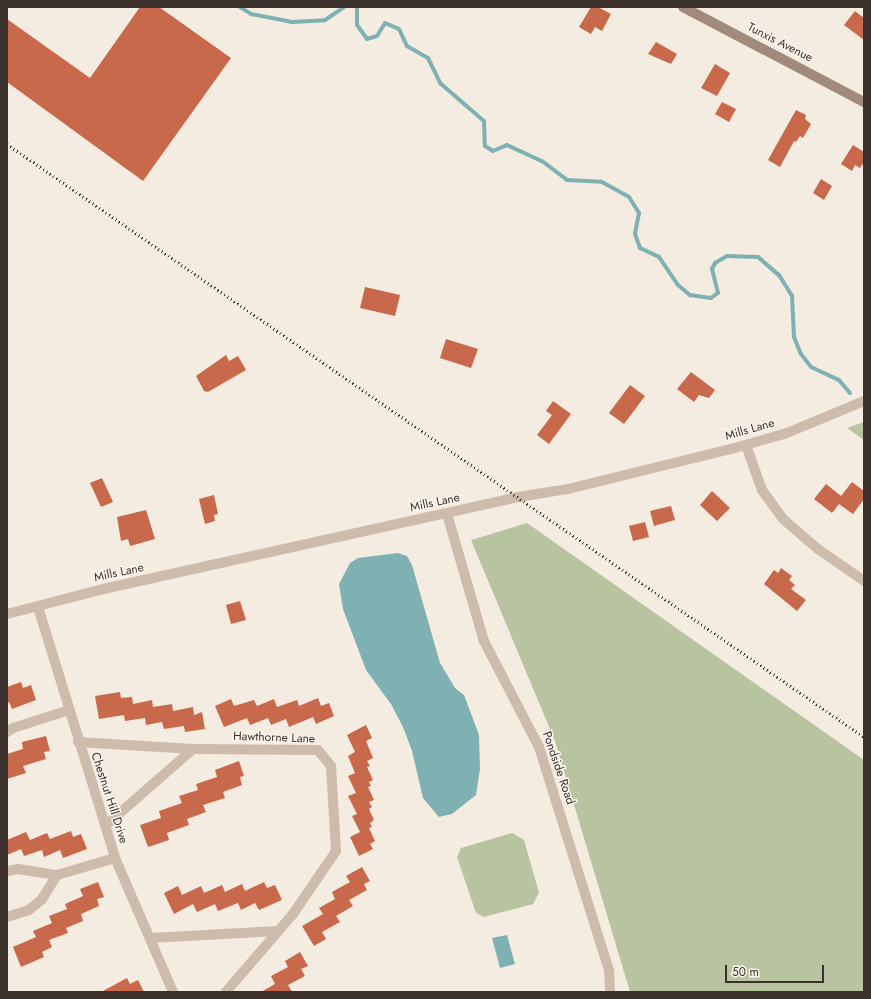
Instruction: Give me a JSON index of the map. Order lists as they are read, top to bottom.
{
  "streets": {
    "main road": ["Tunxis Avenue"],
    "street": [
      "Mills Lane",
      "Hawthorne Lane",
      "Pondside Road",
      "Chestnut Hill Drive"
    ]
  },
  "crossings": [
    ["Mills Lane", "Pondside Road"],
    ["Mills Lane", "Chestnut Hill Drive"],
    ["Hawthorne Lane", "Chestnut Hill Drive"]
  ],
  "scale_bar": "50 m"
}
